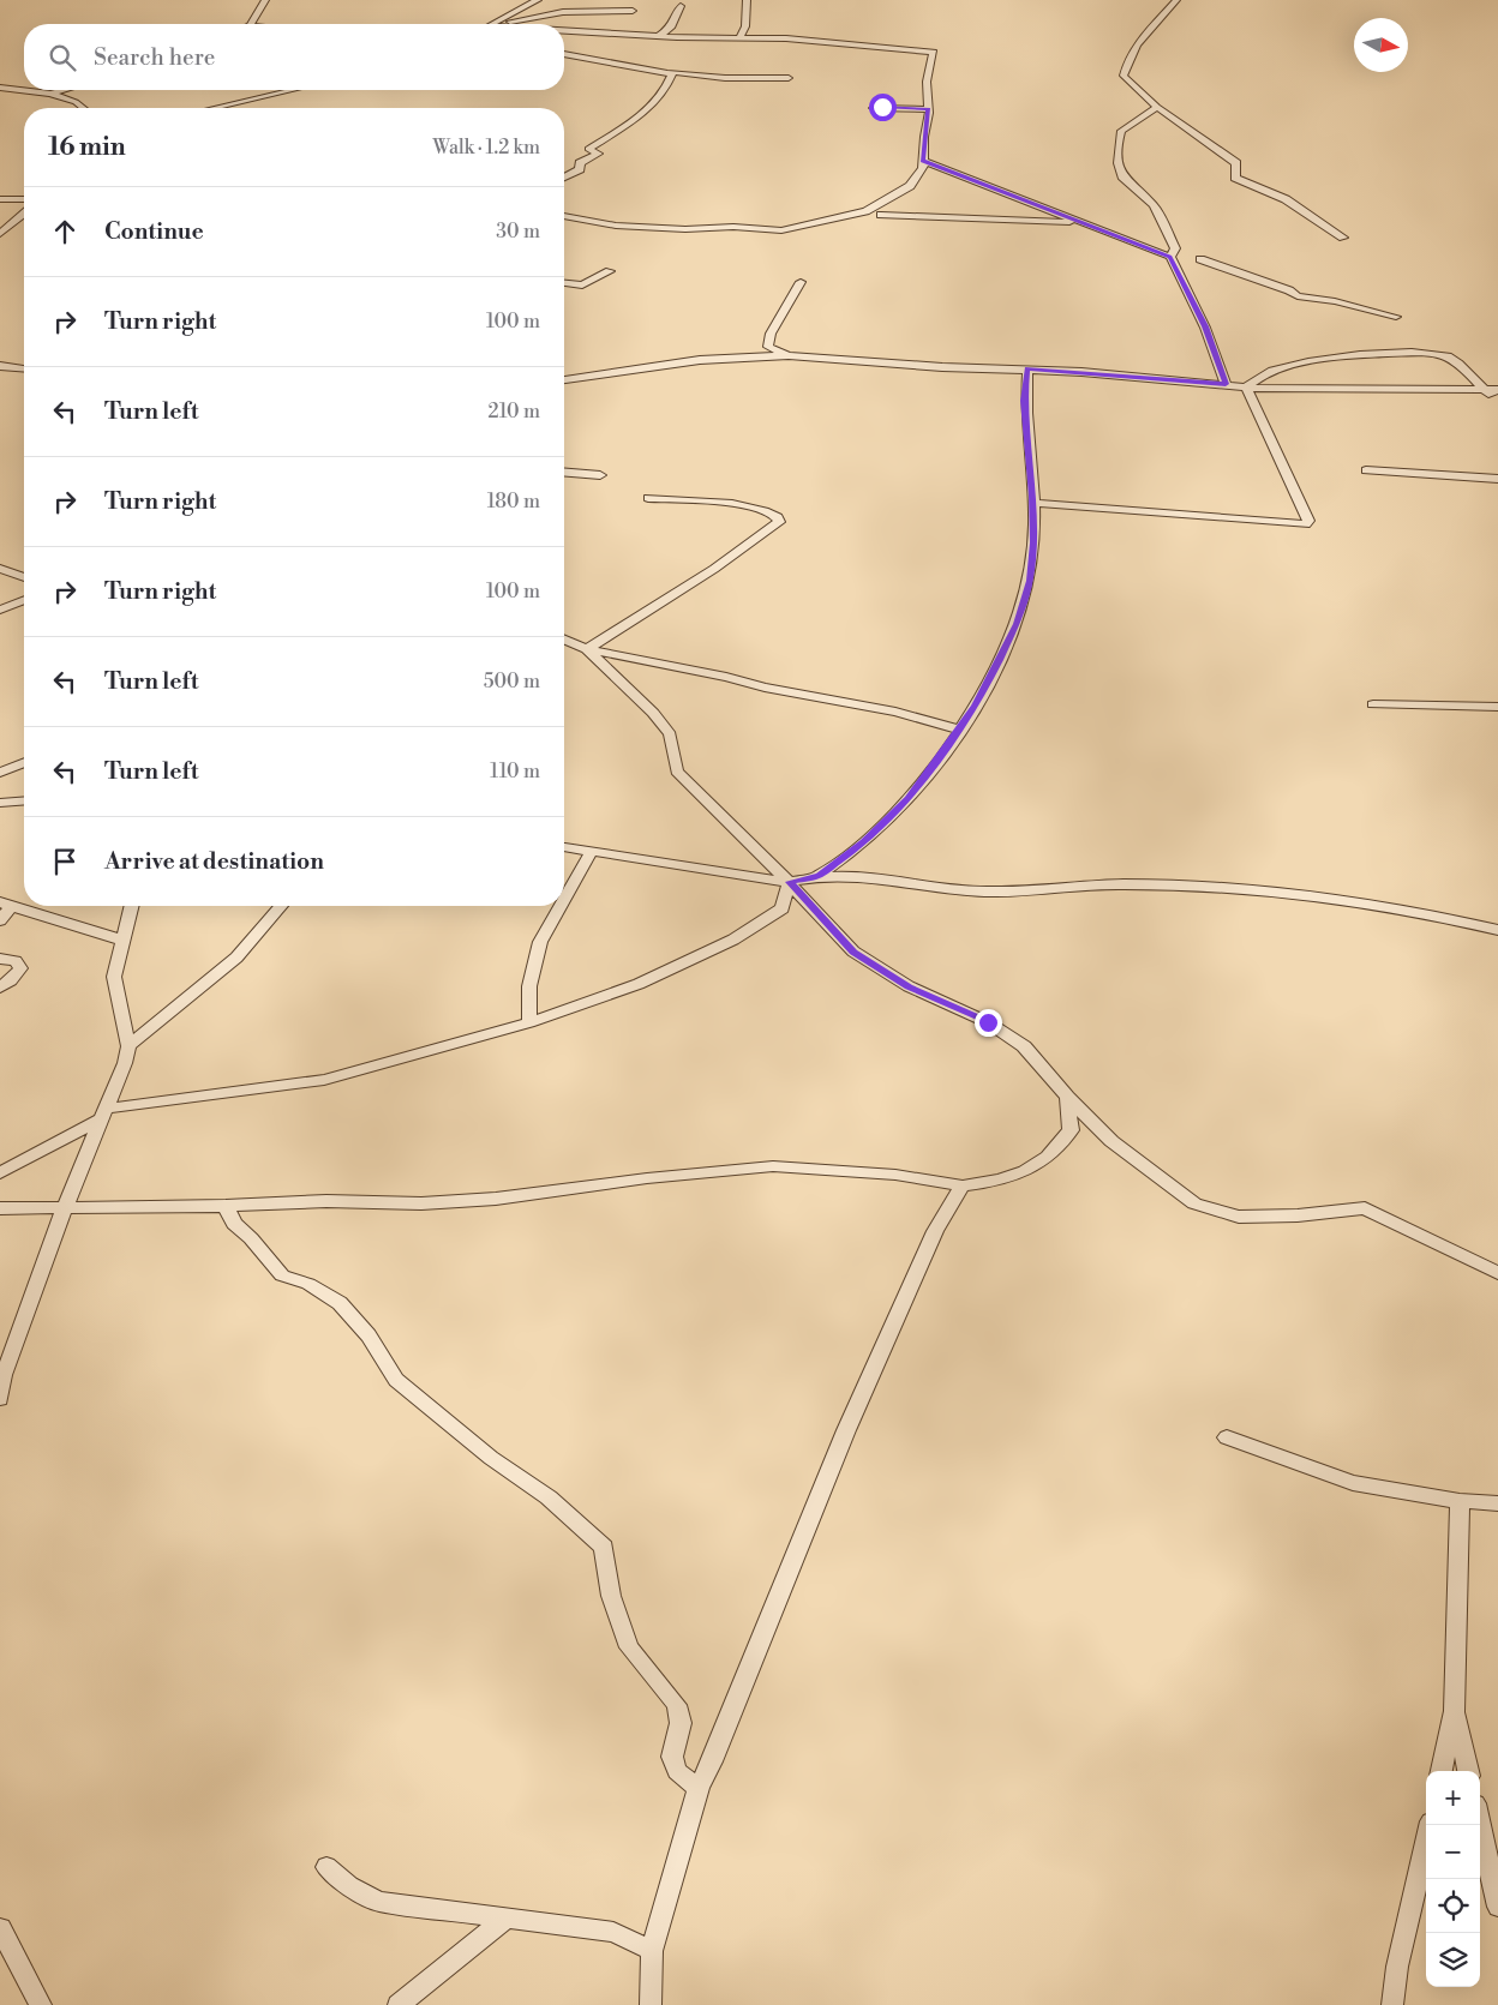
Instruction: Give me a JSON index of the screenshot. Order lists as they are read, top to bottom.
{
  "north": "right",
  "page": {
    "search": "Search here",
    "heading": ["16 min", "Walk · 1.2 km"],
    "list": [
      ["Continue", "30 m"],
      ["Turn right", "100 m"],
      ["Turn left", "210 m"],
      ["Turn right", "180 m"],
      ["Turn right", "100 m"],
      ["Turn left", "500 m"],
      ["Turn left", "110 m"],
      "Arrive at destination"
    ],
    "map_buttons": ["+", "−"]
  }
}
